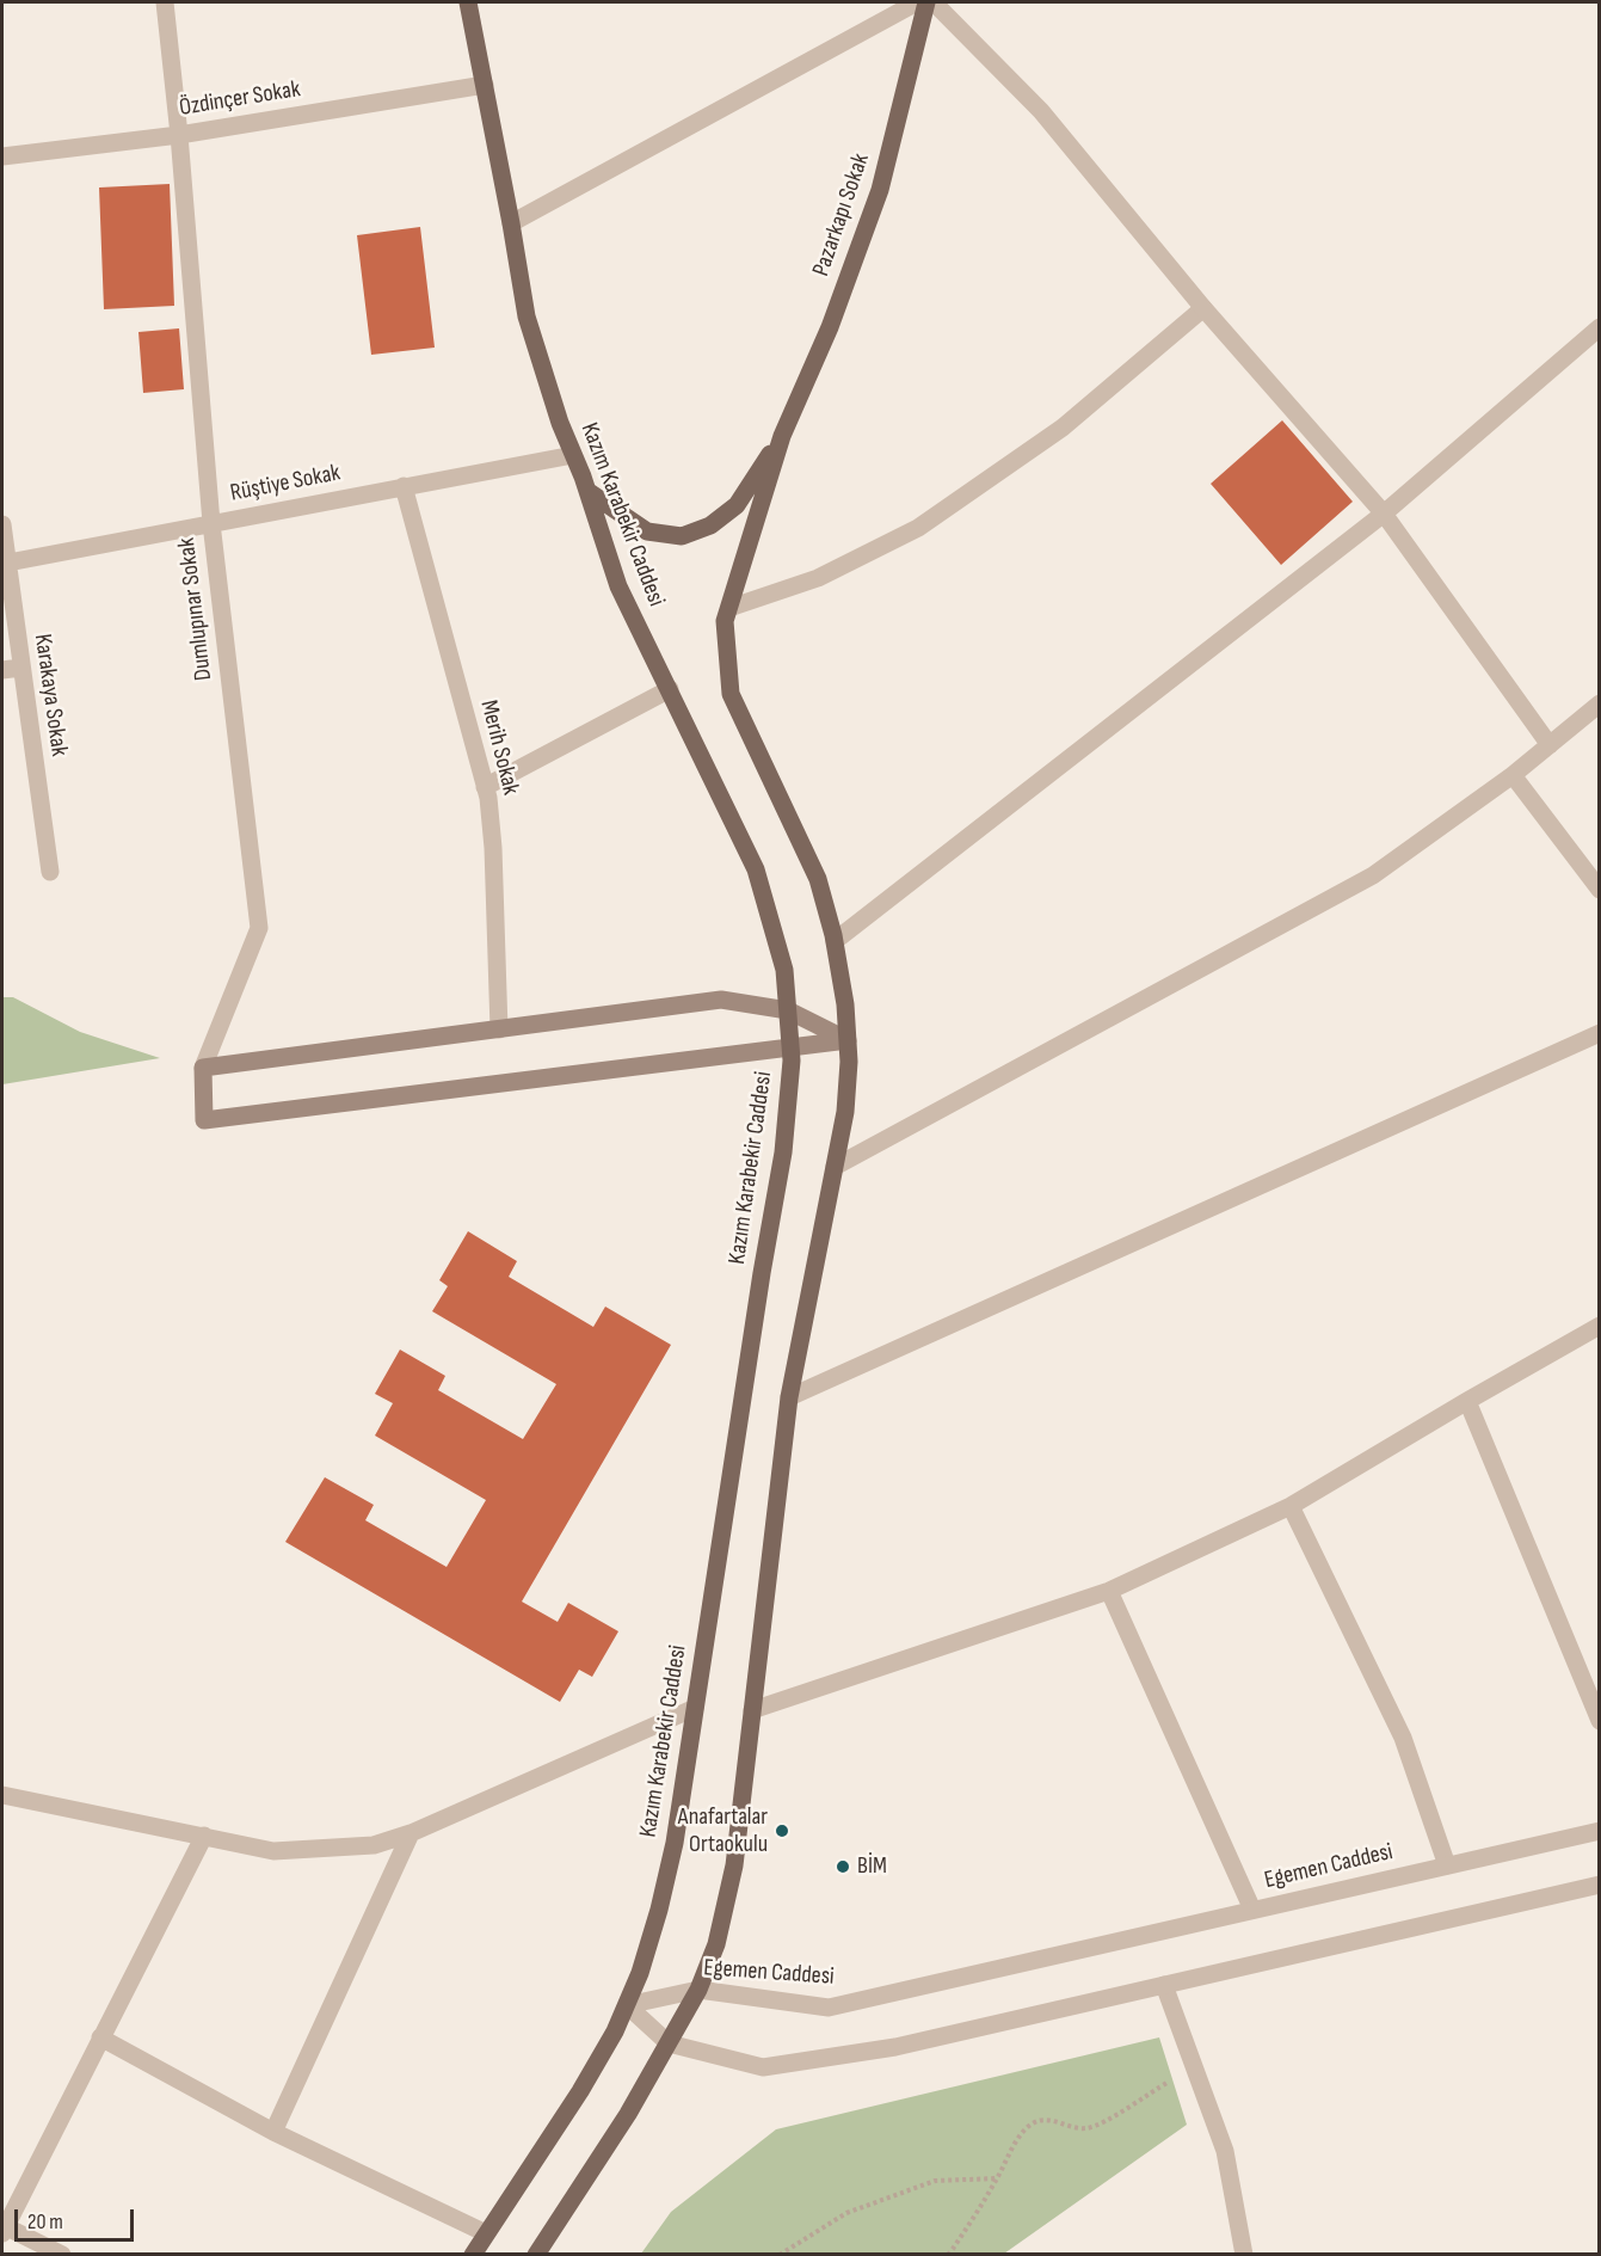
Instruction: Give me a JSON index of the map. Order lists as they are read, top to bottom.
{
  "streets": {
    "main road": ["Pazarkapı Sokak", "Kazım Karabekir Caddesi"],
    "street": [
      "Özdinçer Sokak",
      "Rüştiye Sokak",
      "Dumlupınar Sokak",
      "Karakaya Sokak",
      "Merih Sokak",
      "Egemen Caddesi"
    ]
  },
  "crossings": [
    ["Özdinçer Sokak", "Kazım Karabekir Caddesi"],
    ["Özdinçer Sokak", "Dumlupınar Sokak"],
    ["Rüştiye Sokak", "Kazım Karabekir Caddesi"],
    ["Rüştiye Sokak", "Dumlupınar Sokak"],
    ["Rüştiye Sokak", "Karakaya Sokak"],
    ["Rüştiye Sokak", "Merih Sokak"],
    ["Kazım Karabekir Caddesi", "Egemen Caddesi"]
  ],
  "places": ["Anafartalar Ortaokulu", "BİM"],
  "scale_bar": "20 m"
}
